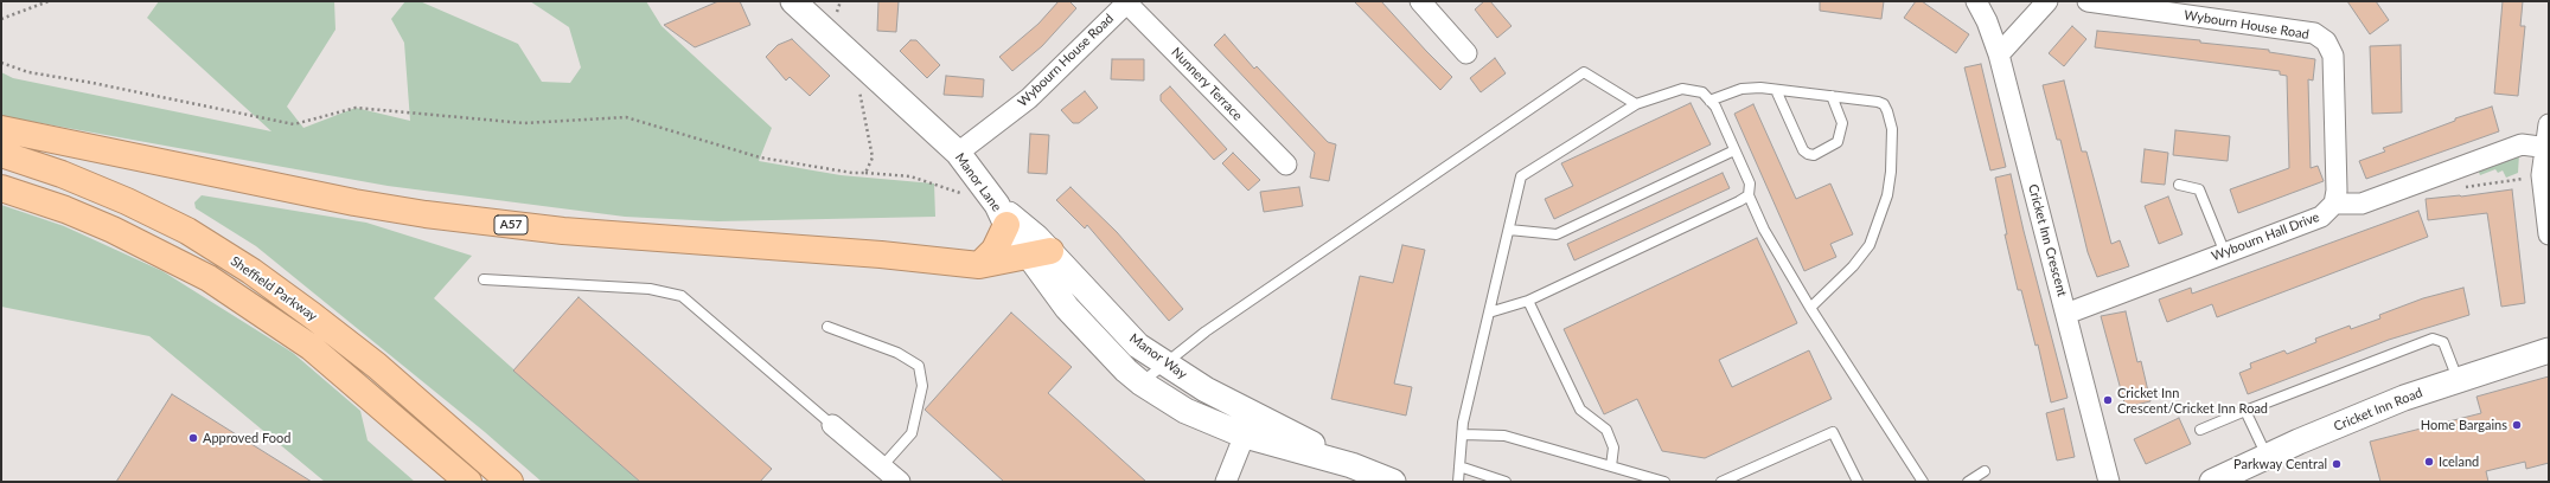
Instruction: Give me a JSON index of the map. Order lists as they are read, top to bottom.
{
  "streets": {
    "highway": ["A57", "Sheffield Parkway"],
    "street": [
      "Wybourn House Road",
      "Nunnery Terrace",
      "Manor Lane",
      "Wybourn Hall Drive",
      "Cricket Inn Crescent",
      "Manor Way",
      "Cricket Inn Road"
    ]
  },
  "crossings": [
    ["Wybourn House Road", "Nunnery Terrace"],
    ["Wybourn House Road", "Manor Lane"],
    ["Wybourn House Road", "Wybourn Hall Drive"],
    ["Manor Lane", "A57"],
    ["Manor Lane", "Manor Way"],
    ["A57", "Manor Way"],
    ["Wybourn Hall Drive", "Cricket Inn Crescent"]
  ],
  "places": [
    "Cricket Inn Crescent/Cricket Inn Road",
    "Home Bargains",
    "Approved Food",
    "Iceland",
    "Parkway Central"
  ]
}
